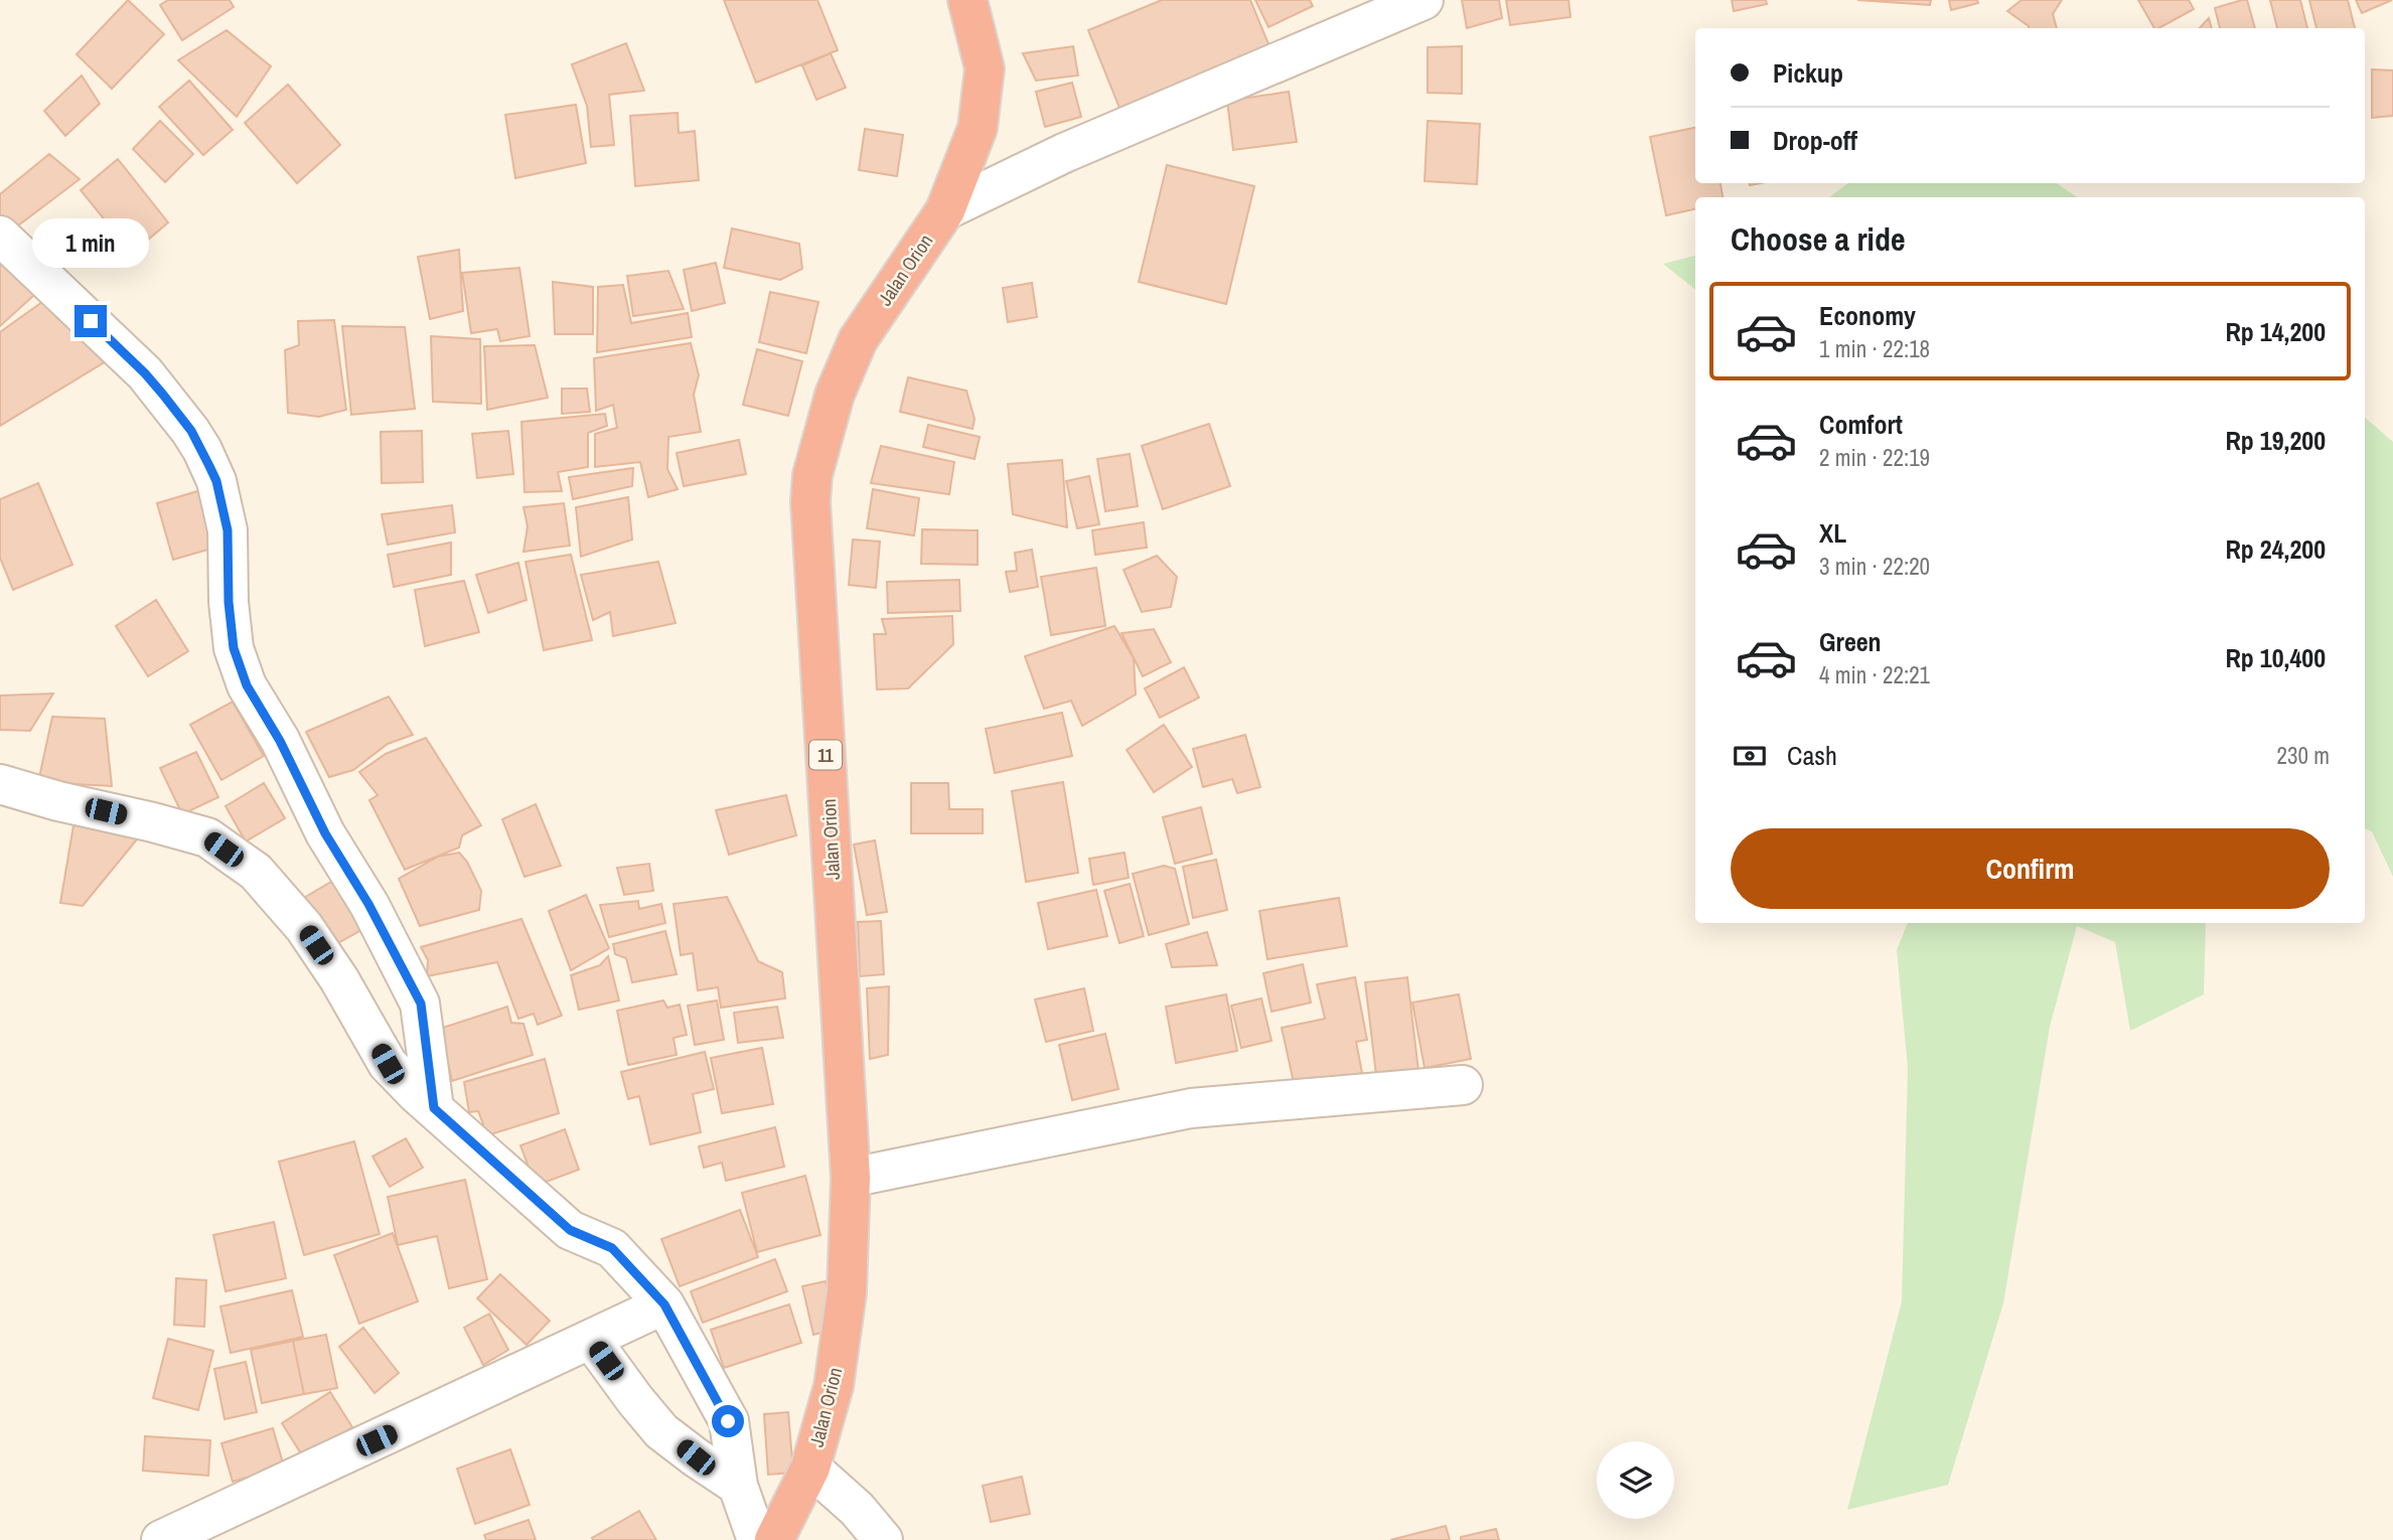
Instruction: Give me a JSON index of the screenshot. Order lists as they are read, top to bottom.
{
  "streets": {
    "highway": ["Jalan Orion", "11"]
  },
  "page": {
    "banner": ["Pickup", "Drop-off"],
    "heading": "Choose a ride",
    "bubble": "1 min",
    "list": [
      {
        "name": "Economy",
        "note": "1 min · 22:18",
        "value": "Rp 14,200"
      },
      {
        "name": "Comfort",
        "note": "2 min · 22:19",
        "value": "Rp 19,200"
      },
      {
        "name": "XL",
        "note": "3 min · 22:20",
        "value": "Rp 24,200"
      },
      {
        "name": "Green",
        "note": "4 min · 22:21",
        "value": "Rp 10,400"
      }
    ],
    "pay": ["Cash", "230 m"],
    "buttons": "Confirm"
  }
}
